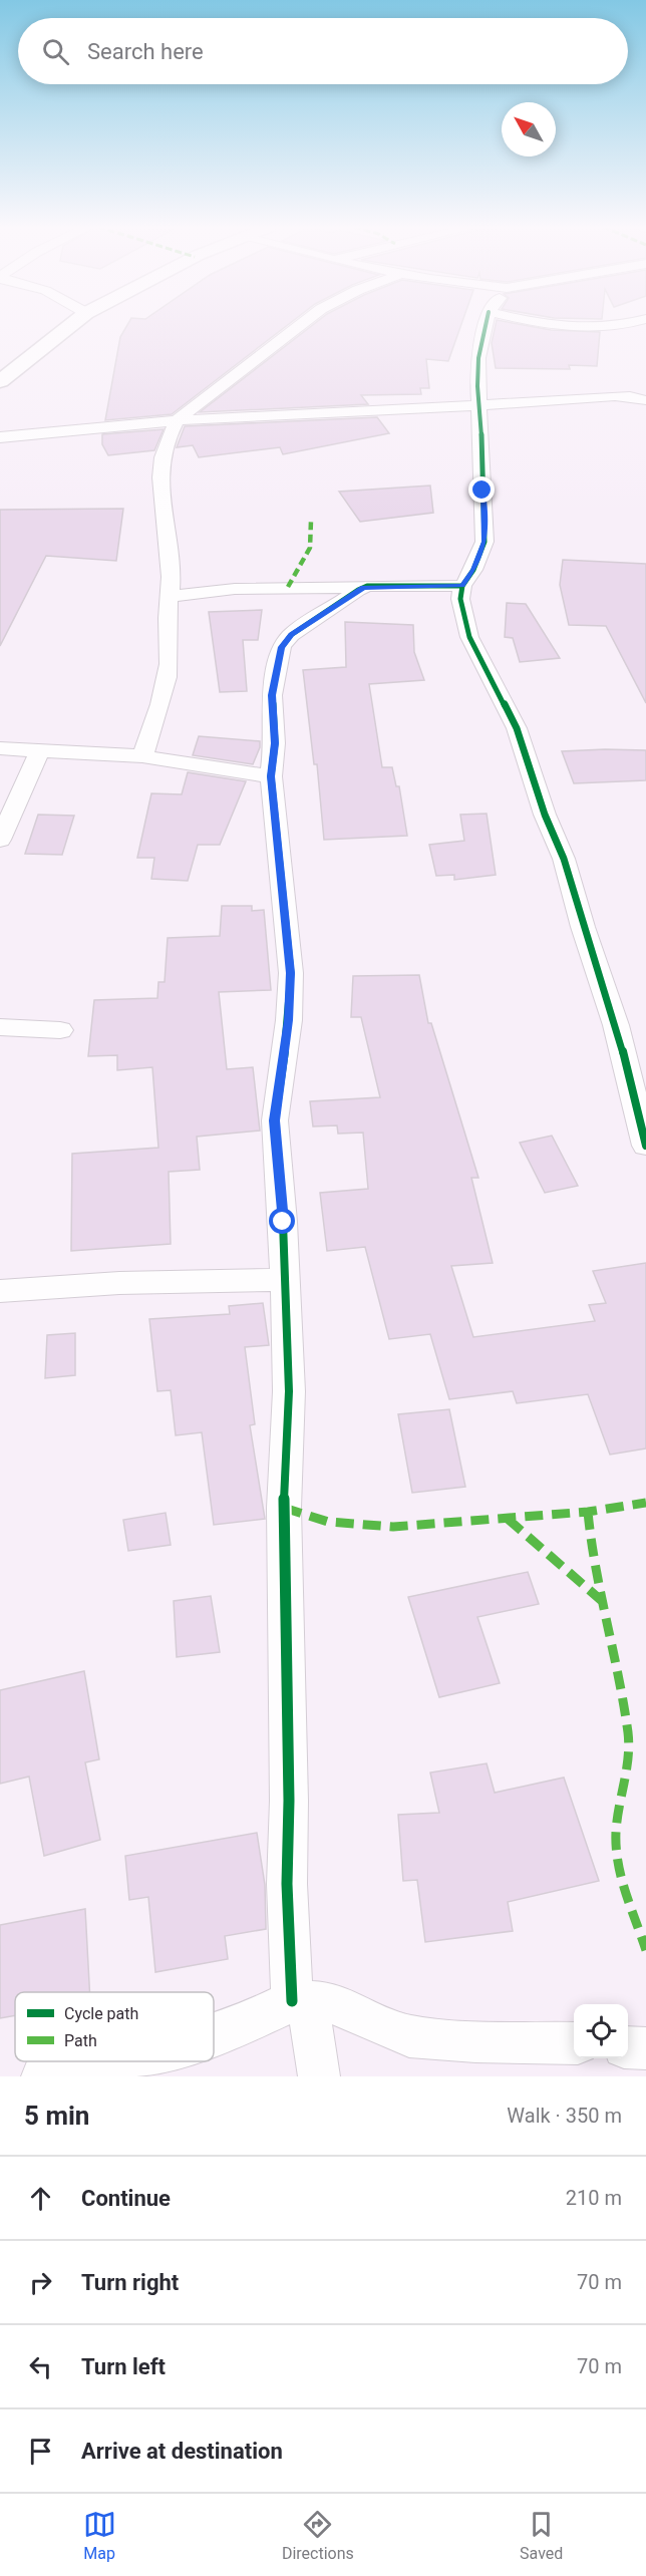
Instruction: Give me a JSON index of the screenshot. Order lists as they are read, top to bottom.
{
  "legend": ["Cycle path", "Path"],
  "north": "top left",
  "page": {
    "search": "Search here",
    "heading": ["5 min", "Walk · 350 m"],
    "list": [
      ["Continue", "210 m"],
      ["Turn right", "70 m"],
      ["Turn left", "70 m"],
      "Arrive at destination"
    ],
    "nav": ["Map", "Directions", "Saved"]
  }
}
